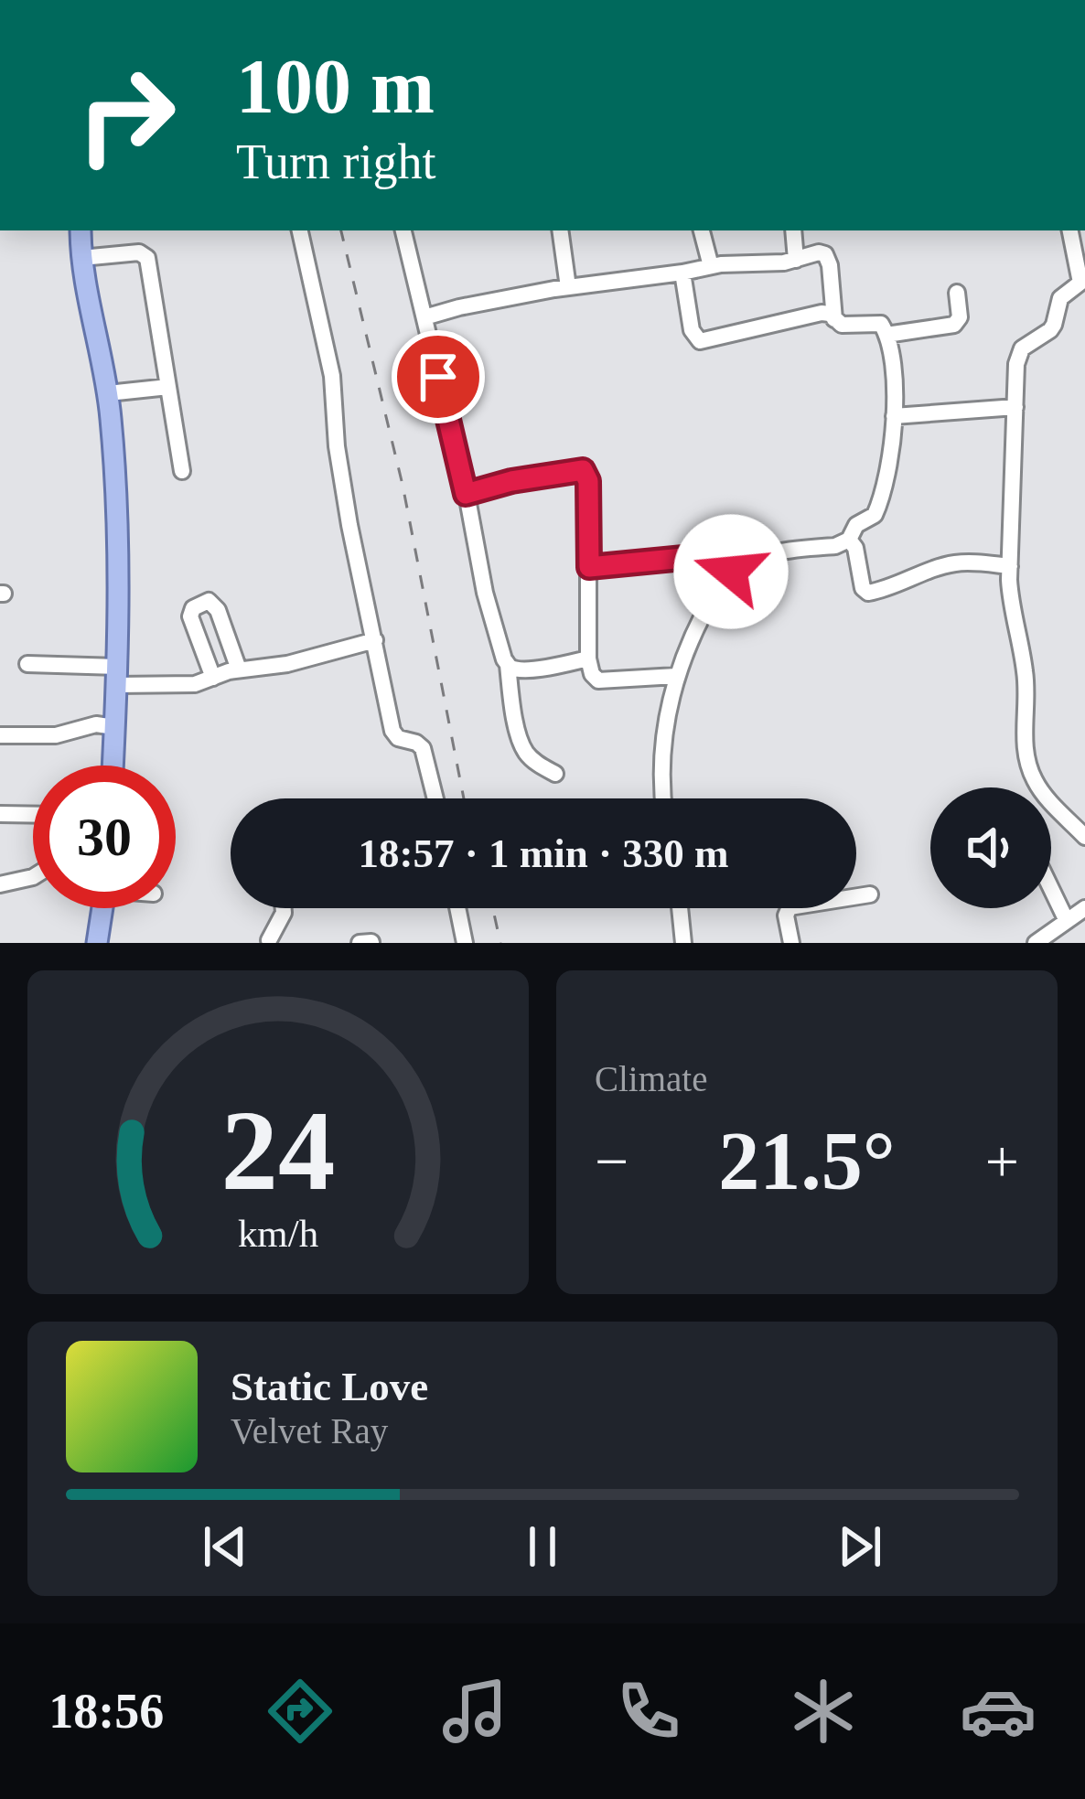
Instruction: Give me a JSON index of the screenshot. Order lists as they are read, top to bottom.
{
  "page": {
    "turn": ["100 m", "Turn right"],
    "limit": "30",
    "trip": "18:57 · 1 min · 330 m",
    "tile": "Climate",
    "heat": ["−", "21.5°", "+"],
    "song": ["Static Love", "Velvet Ray"],
    "tabs": "18:56",
    "gauge": ["24", "km/h"]
  }
}
